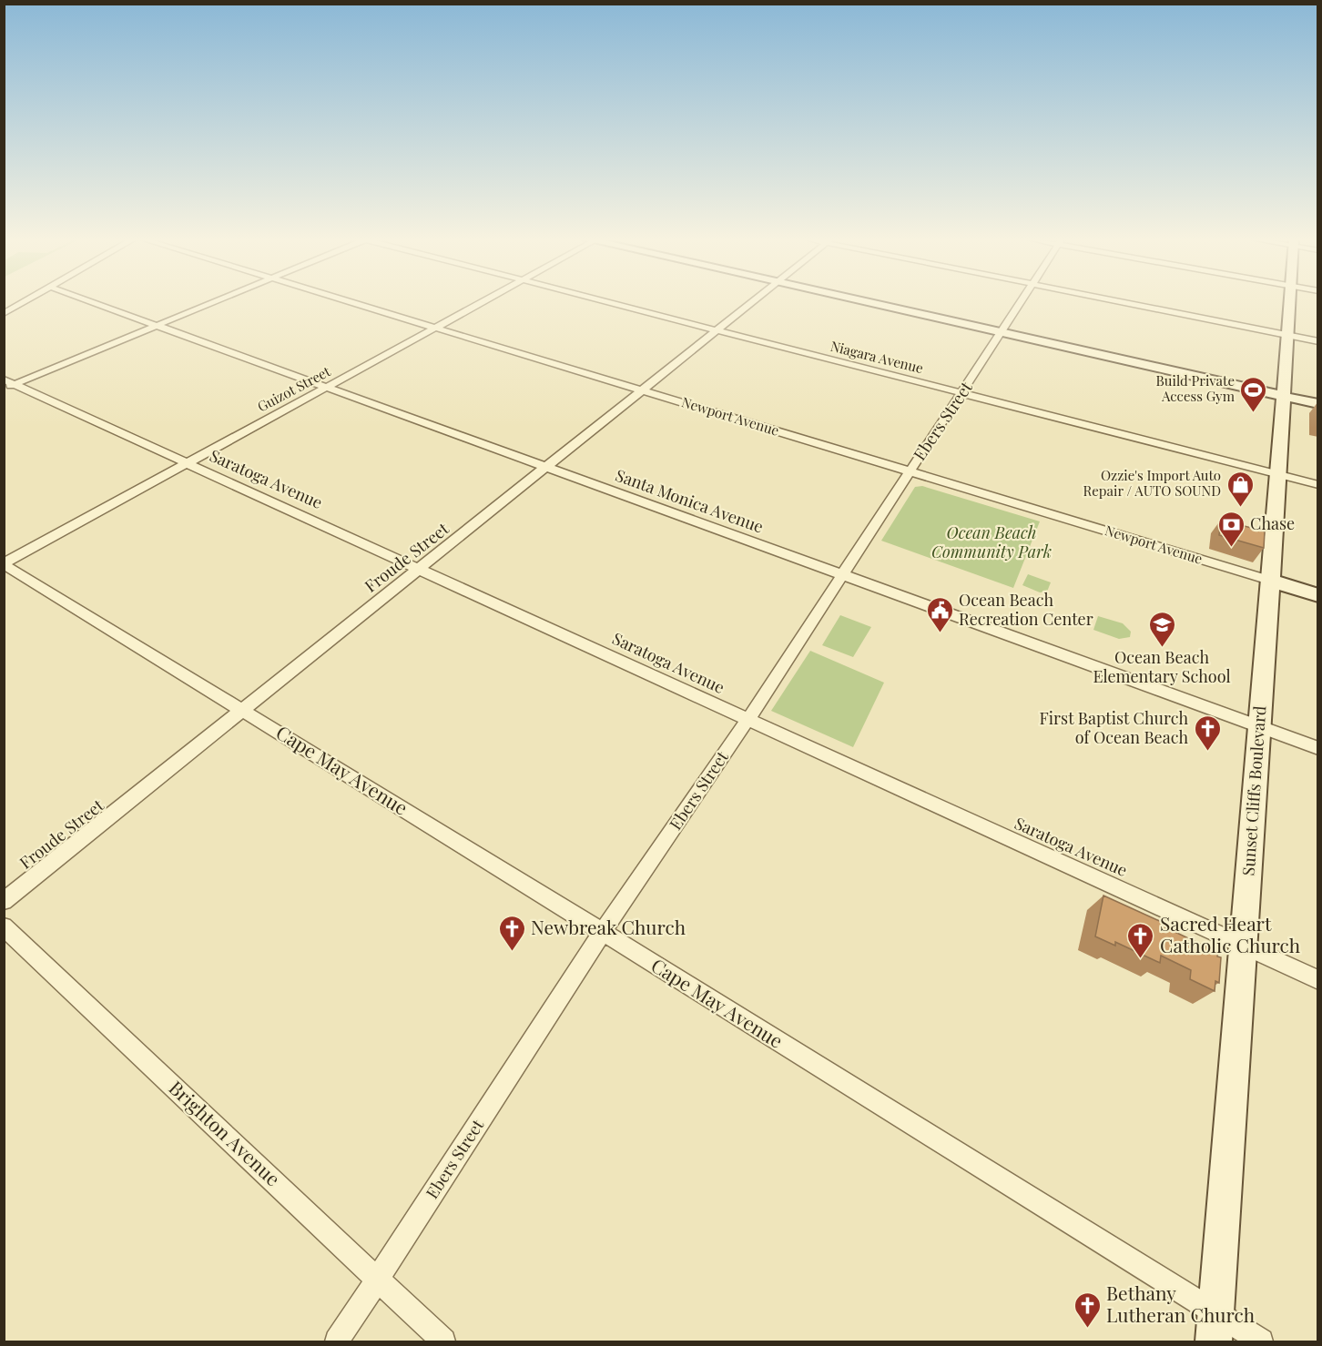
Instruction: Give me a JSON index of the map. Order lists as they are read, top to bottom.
{
  "streets": {
    "main road": ["Newport Avenue", "Sunset Cliffs Boulevard"],
    "street": [
      "Niagara Avenue",
      "Guizot Street",
      "Ebers Street",
      "Saratoga Avenue",
      "Santa Monica Avenue",
      "Froude Street",
      "Cape May Avenue",
      "Brighton Avenue"
    ]
  },
  "crossings": [
    ["Niagara Avenue", "Ebers Street"],
    ["Niagara Avenue", "Froude Street"],
    ["Niagara Avenue", "Sunset Cliffs Boulevard"],
    ["Guizot Street", "Newport Avenue"],
    ["Guizot Street", "Saratoga Avenue"],
    ["Guizot Street", "Santa Monica Avenue"],
    ["Guizot Street", "Cape May Avenue"],
    ["Newport Avenue", "Ebers Street"],
    ["Newport Avenue", "Froude Street"],
    ["Newport Avenue", "Sunset Cliffs Boulevard"],
    ["Ebers Street", "Saratoga Avenue"],
    ["Ebers Street", "Santa Monica Avenue"],
    ["Ebers Street", "Cape May Avenue"],
    ["Ebers Street", "Brighton Avenue"],
    ["Saratoga Avenue", "Froude Street"],
    ["Saratoga Avenue", "Sunset Cliffs Boulevard"],
    ["Santa Monica Avenue", "Froude Street"],
    ["Santa Monica Avenue", "Sunset Cliffs Boulevard"],
    ["Froude Street", "Cape May Avenue"],
    ["Cape May Avenue", "Sunset Cliffs Boulevard"]
  ],
  "parks": ["Ocean Beach Community Park"],
  "places": {
    "sports": ["Build Private Access Gym"],
    "shop": ["Ozzie's Import Auto Repair / AUTO SOUND"],
    "bank": ["Chase"],
    "public building": ["Ocean Beach Recreation Center"],
    "school or university": ["Ocean Beach Elementary School"],
    "church": [
      "First Baptist Church of Ocean Beach",
      "Newbreak Church",
      "Sacred Heart Catholic Church",
      "Bethany Lutheran Church"
    ]
  }
}
